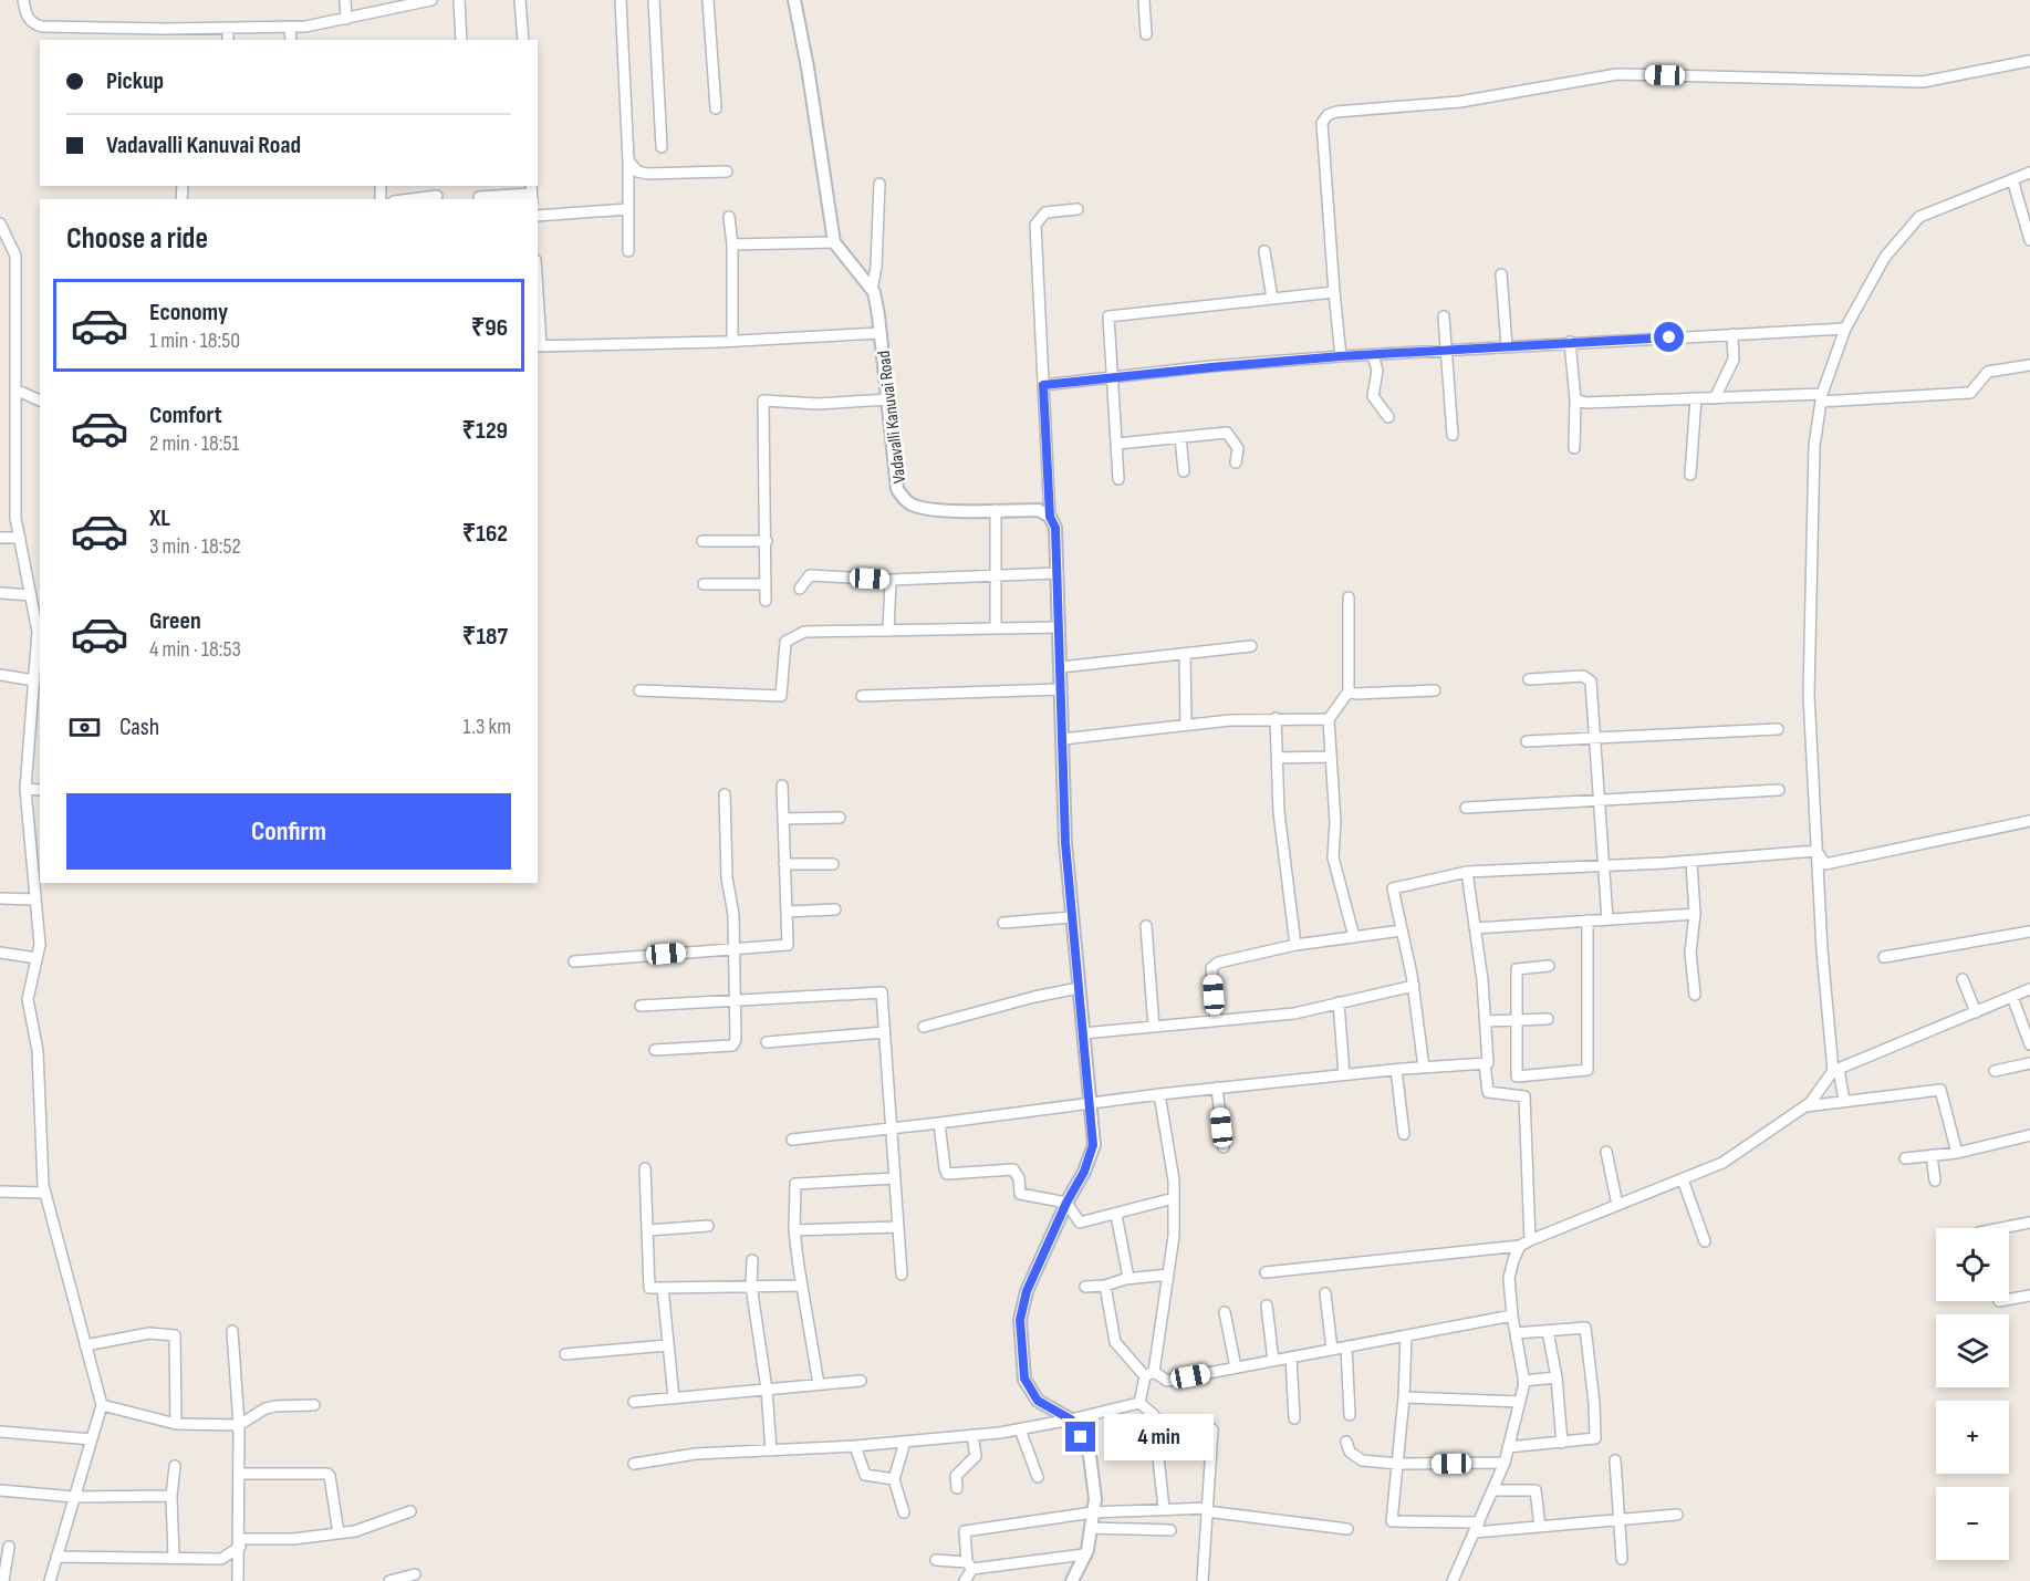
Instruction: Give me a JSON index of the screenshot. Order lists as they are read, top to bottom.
{
  "streets": {
    "street": ["Vadavalli Kanuvai Road"]
  },
  "page": {
    "banner": ["Pickup", "Vadavalli Kanuvai Road"],
    "heading": "Choose a ride",
    "list": [
      {
        "name": "Economy",
        "note": "1 min · 18:50",
        "value": "₹96"
      },
      {
        "name": "Comfort",
        "note": "2 min · 18:51",
        "value": "₹129"
      },
      {
        "name": "XL",
        "note": "3 min · 18:52",
        "value": "₹162"
      },
      {
        "name": "Green",
        "note": "4 min · 18:53",
        "value": "₹187"
      }
    ],
    "pay": ["Cash", "1.3 km"],
    "buttons": "Confirm",
    "map_buttons": ["+", "−"],
    "bubble": "4 min"
  }
}
